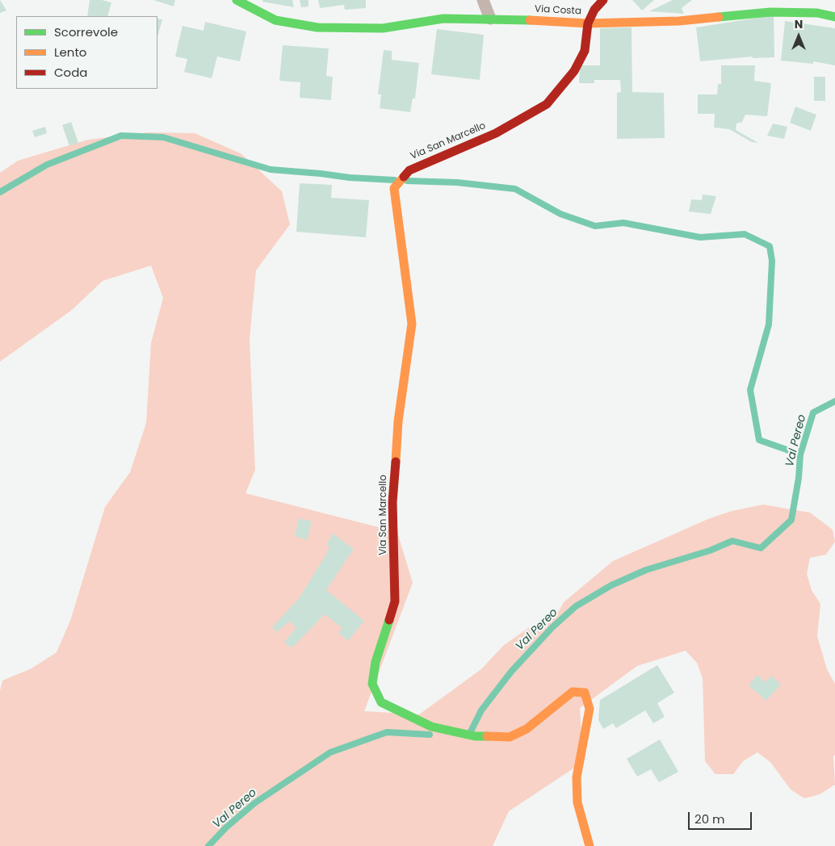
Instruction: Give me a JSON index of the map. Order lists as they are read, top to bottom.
{
  "streets": {
    "street": ["Via Costa", "Via San Marcello"]
  },
  "crossings": [
    ["Via Costa", "Via San Marcello"]
  ],
  "water": ["Val Pereo"],
  "legend": ["Scorrevole", "Lento", "Coda"],
  "scale_bar": "20 m",
  "north": "top"
}
